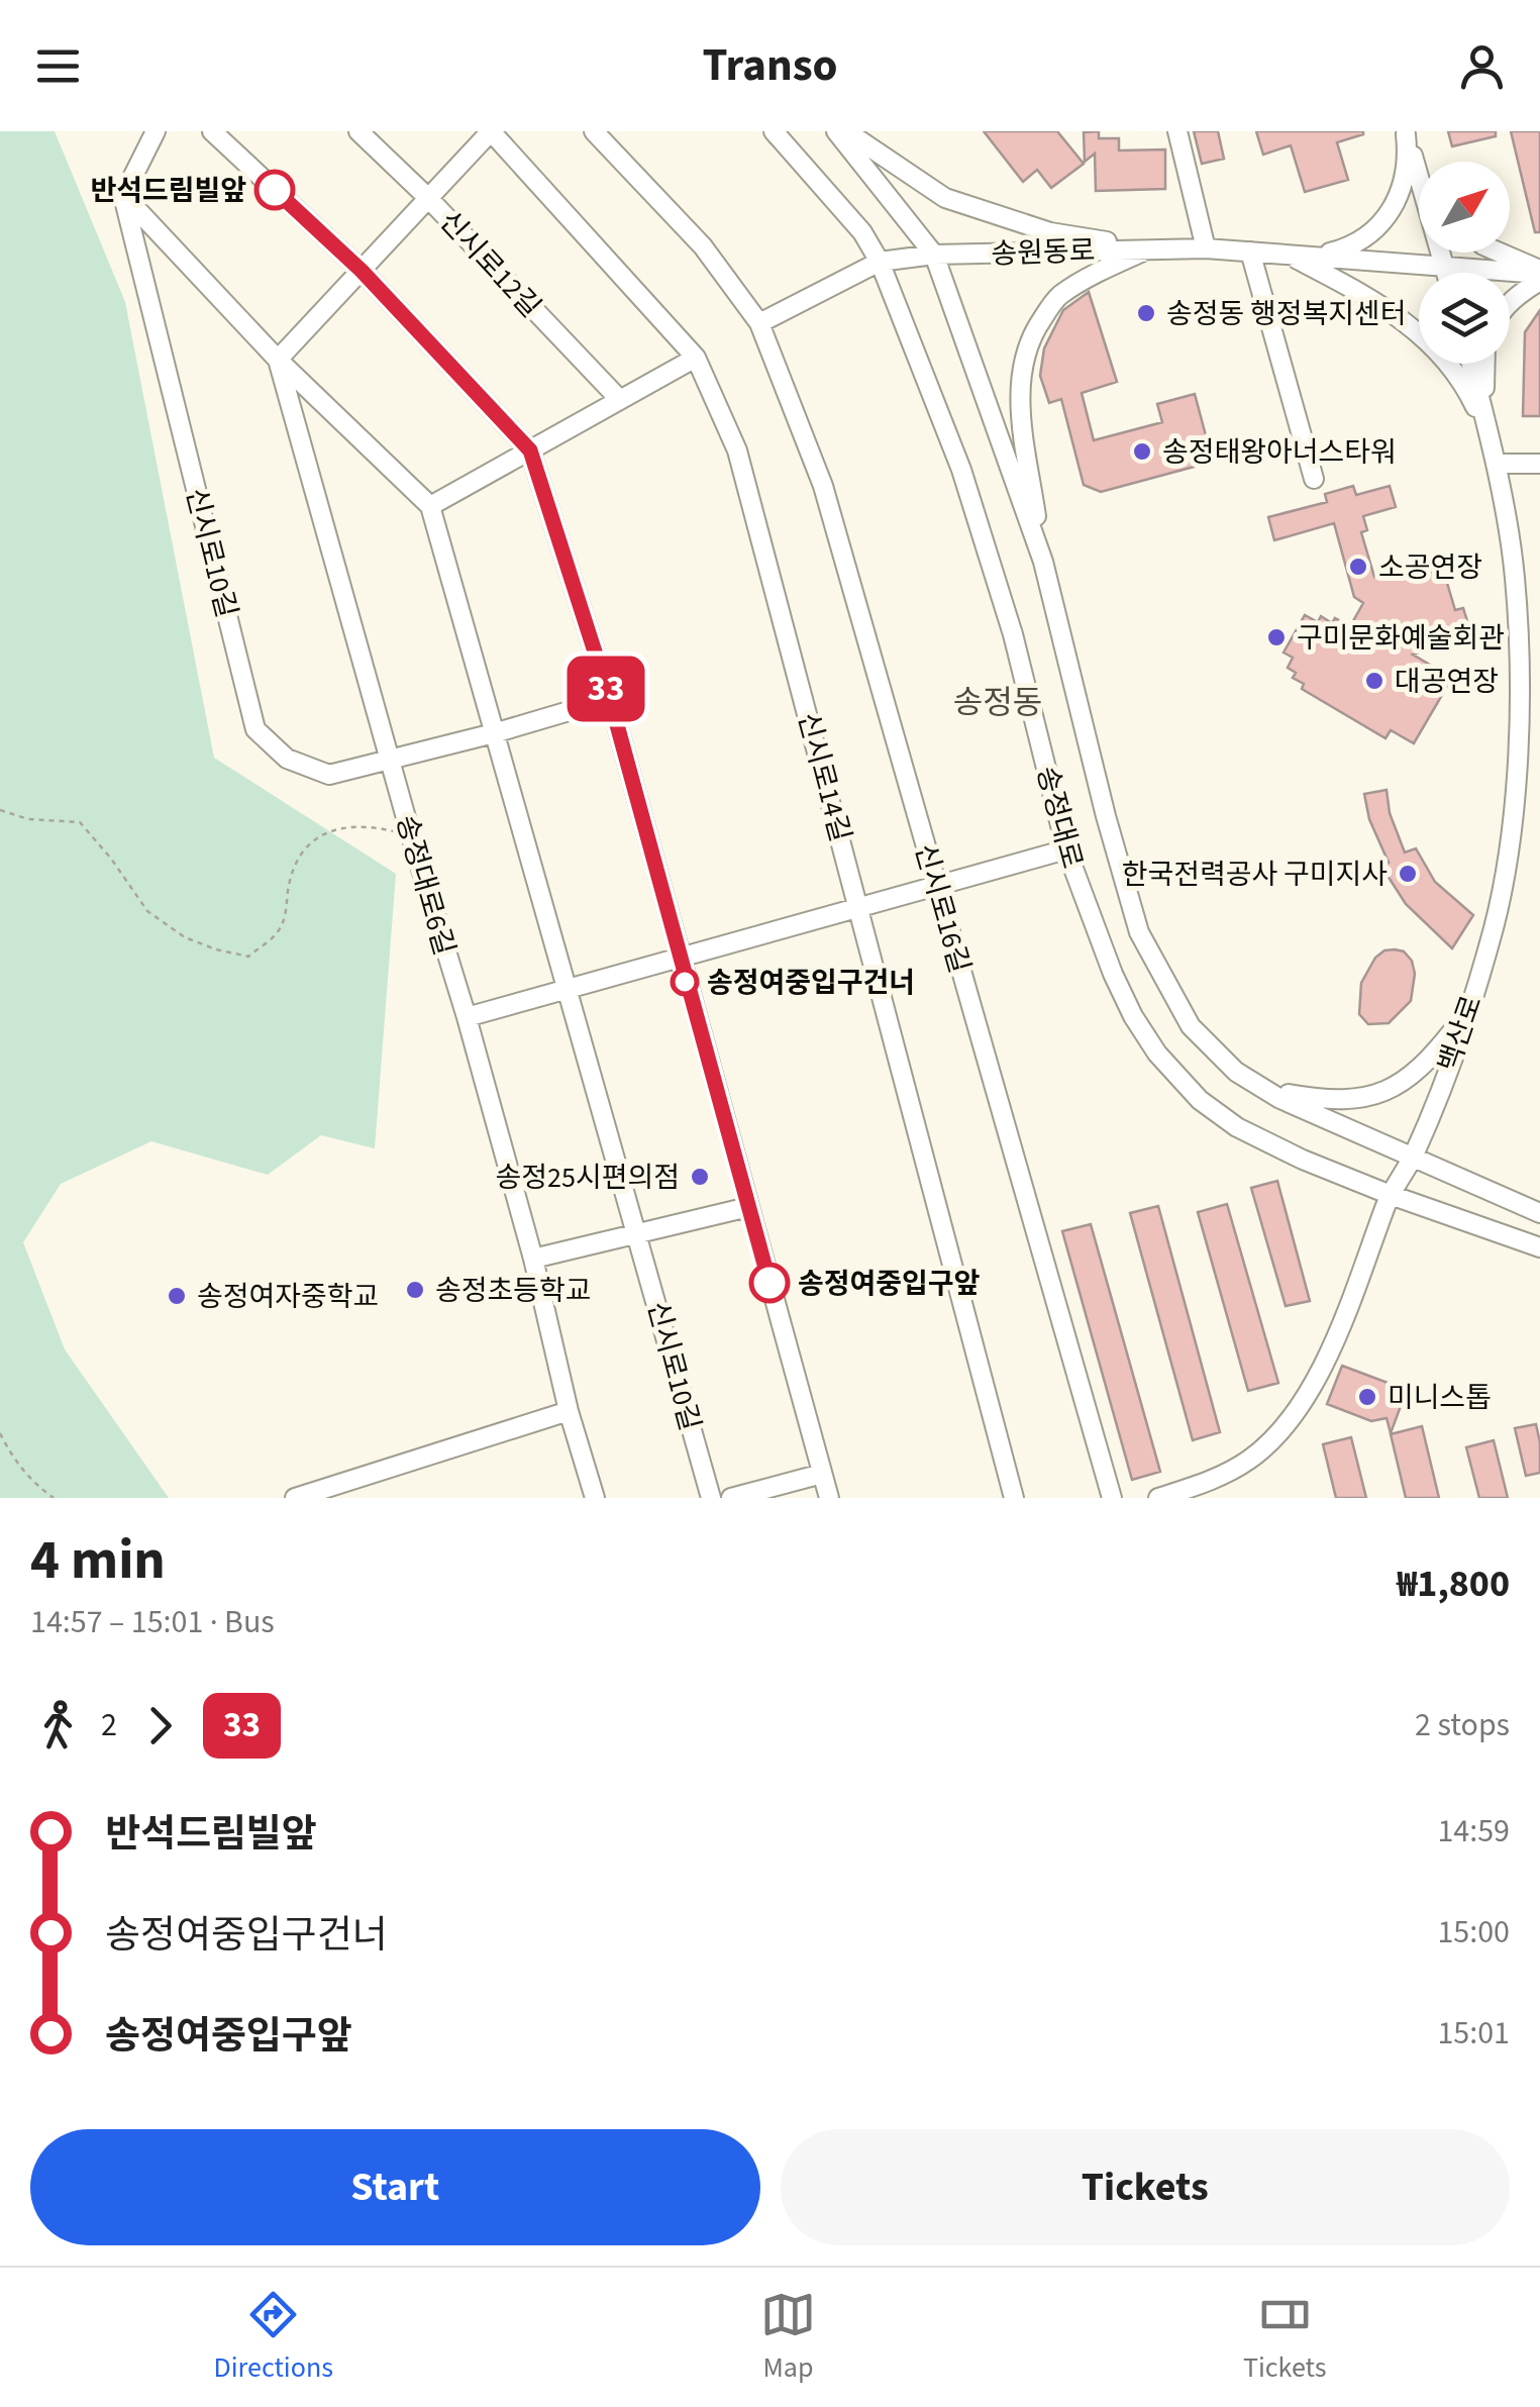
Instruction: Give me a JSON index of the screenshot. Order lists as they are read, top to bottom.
{
  "streets": {
    "street": [
      "송원동로",
      "신시로12길",
      "신시로10길",
      "신시로14길",
      "송정대로",
      "송정대로6길",
      "신시로16길",
      "백산로"
    ]
  },
  "crossings": [
    ["송원동로", "송정대로"],
    ["송원동로", "백산로"],
    ["신시로10길", "송정대로6길"],
    ["송정대로", "백산로"]
  ],
  "districts": ["송정동"],
  "places": [
    "반석드림빌앞",
    "송정동 행정복지센터",
    "송정태왕아너스타워",
    "소공연장",
    "구미문화예술회관",
    "대공연장",
    "한국전력공사 구미지사",
    "송정여중입구건너",
    "송정25시편의점",
    "송정여중입구앞",
    "송정초등학교",
    "송정여자중학교",
    "미니스톱"
  ],
  "lines": ["bus line 33"],
  "north": "top right",
  "page": {
    "header": "Transo",
    "on_map": "33",
    "heading": ["4 min", "14:57 – 15:01 · Bus", "₩1,800"],
    "legs": ["2", "33", "2 stops"],
    "list": [
      {
        "name": "반석드림빌앞",
        "value": "14:59"
      },
      {
        "name": "송정여중입구건너",
        "value": "15:00"
      },
      {
        "name": "송정여중입구앞",
        "value": "15:01"
      }
    ],
    "buttons": ["Start", "Tickets"],
    "tabs": ["Directions", "Map", "Tickets"]
  }
}
